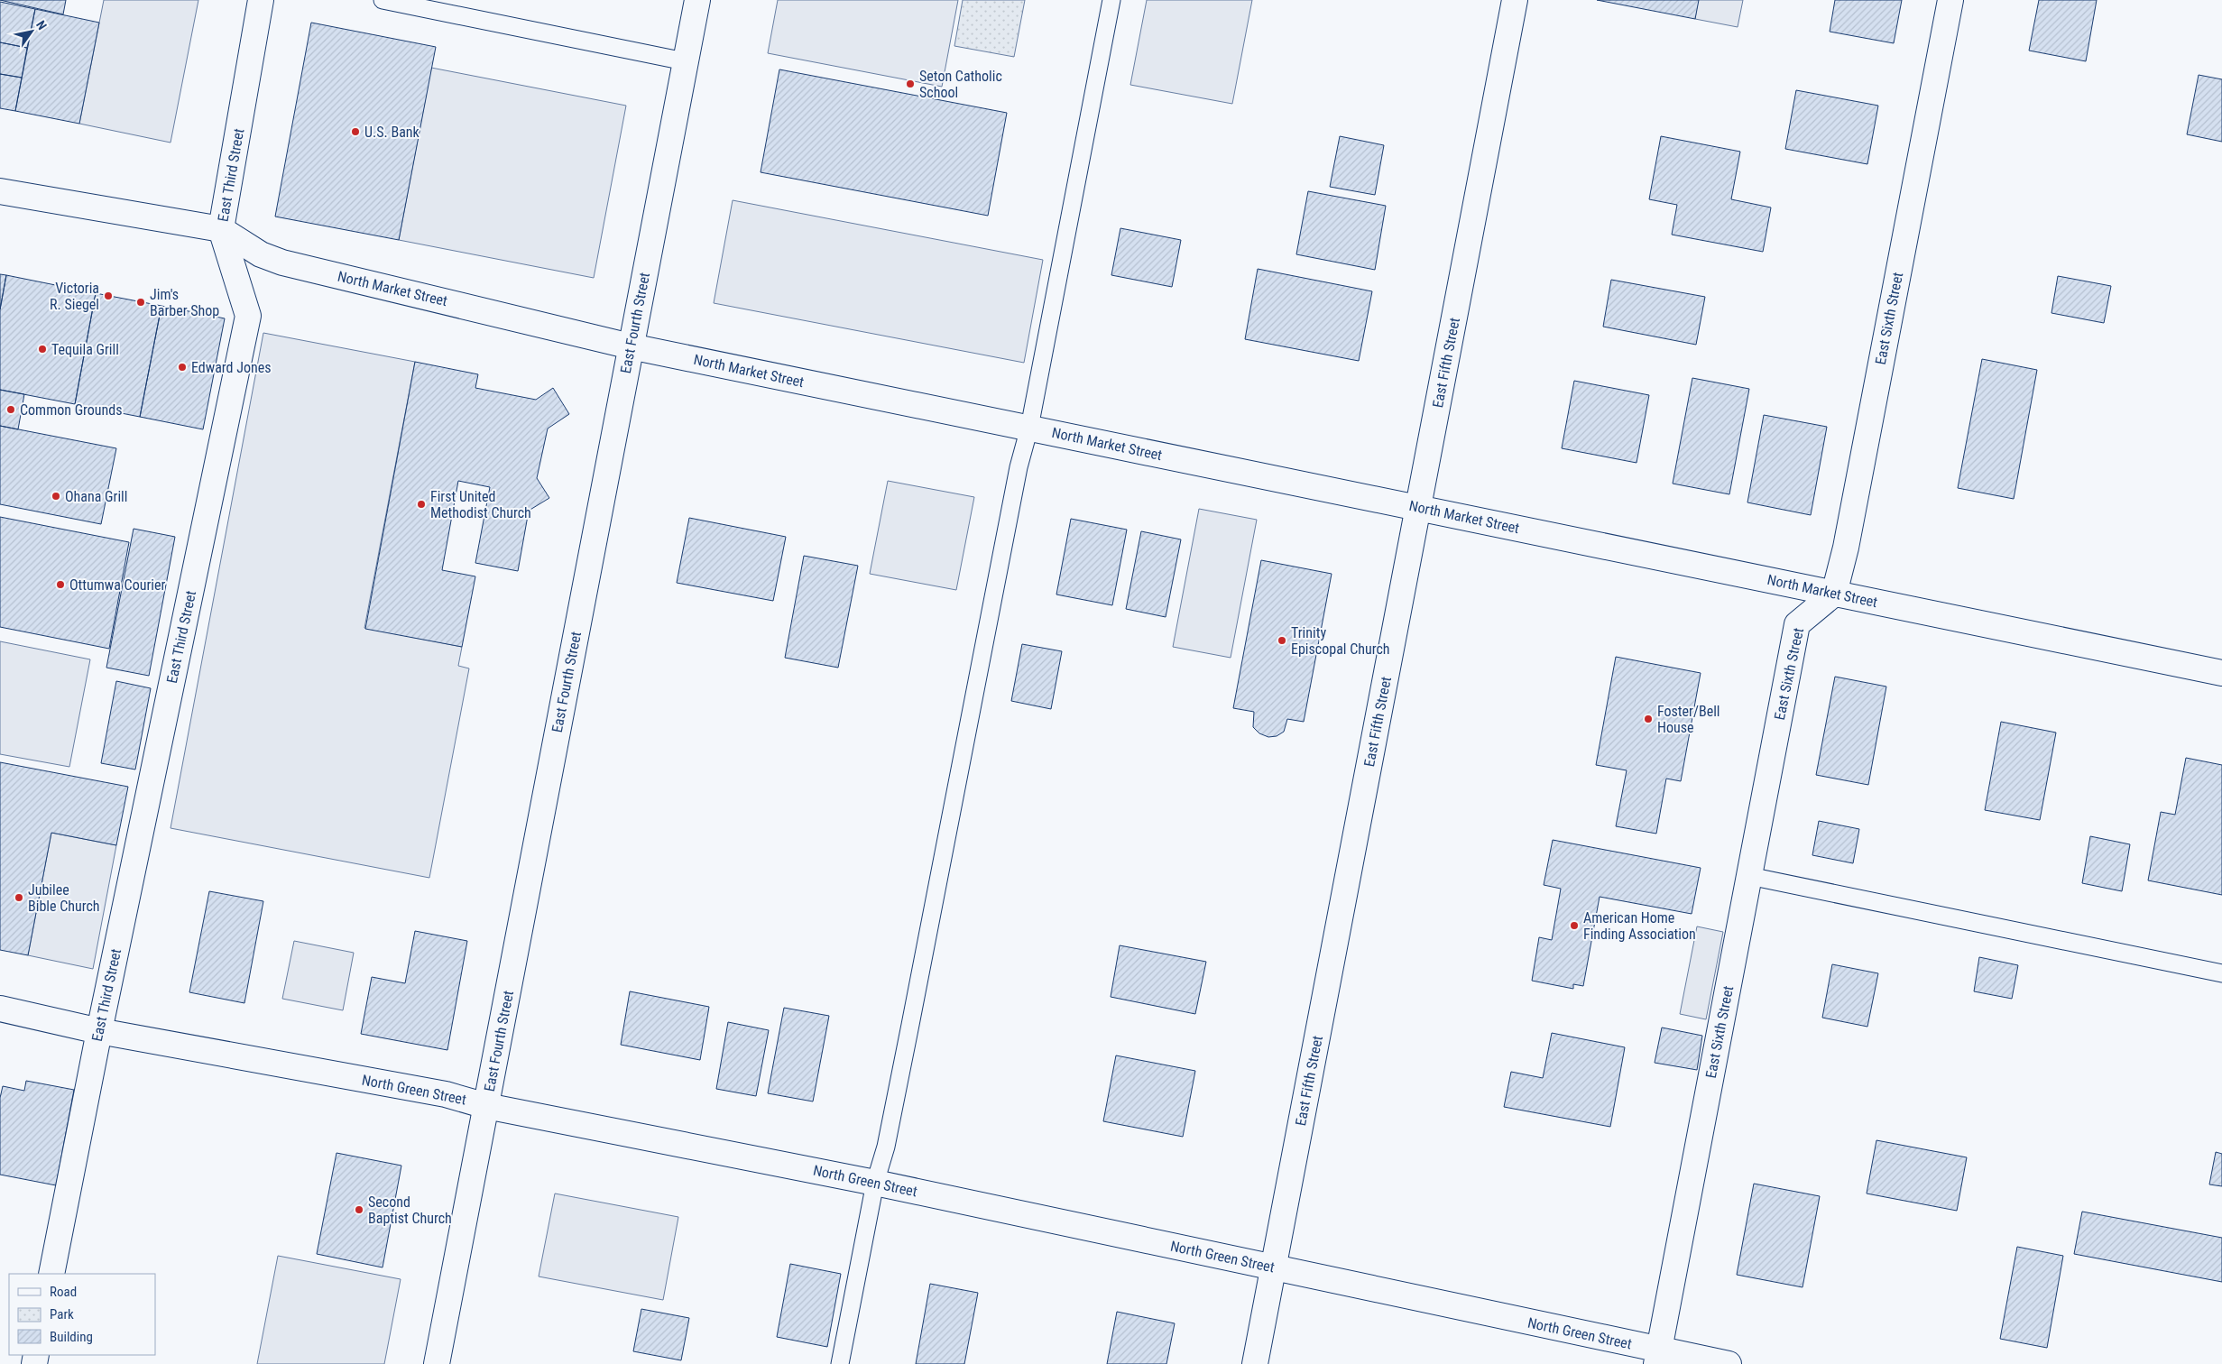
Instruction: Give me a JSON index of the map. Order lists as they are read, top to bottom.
{
  "streets": {
    "street": [
      "East Third Street",
      "North Market Street",
      "East Sixth Street",
      "East Fourth Street",
      "East Fifth Street",
      "North Green Street"
    ]
  },
  "crossings": [
    ["East Third Street", "North Market Street"],
    ["East Third Street", "North Green Street"],
    ["North Market Street", "East Sixth Street"],
    ["North Market Street", "East Fourth Street"],
    ["North Market Street", "East Fifth Street"],
    ["East Sixth Street", "North Green Street"],
    ["East Fourth Street", "North Green Street"],
    ["East Fifth Street", "North Green Street"]
  ],
  "places": [
    "Seton Catholic School",
    "U.S. Bank",
    "Victoria R. Siegel",
    "Jim's Barber Shop",
    "Tequila Grill",
    "Edward Jones",
    "Common Grounds",
    "Ohana Grill",
    "First United Methodist Church",
    "Ottumwa Courier",
    "Trinity Episcopal Church",
    "Foster/Bell House",
    "Jubilee Bible Church",
    "American Home Finding Association",
    "Second Baptist Church"
  ],
  "legend": ["Road", "Park", "Building"],
  "north": "top right"
}
